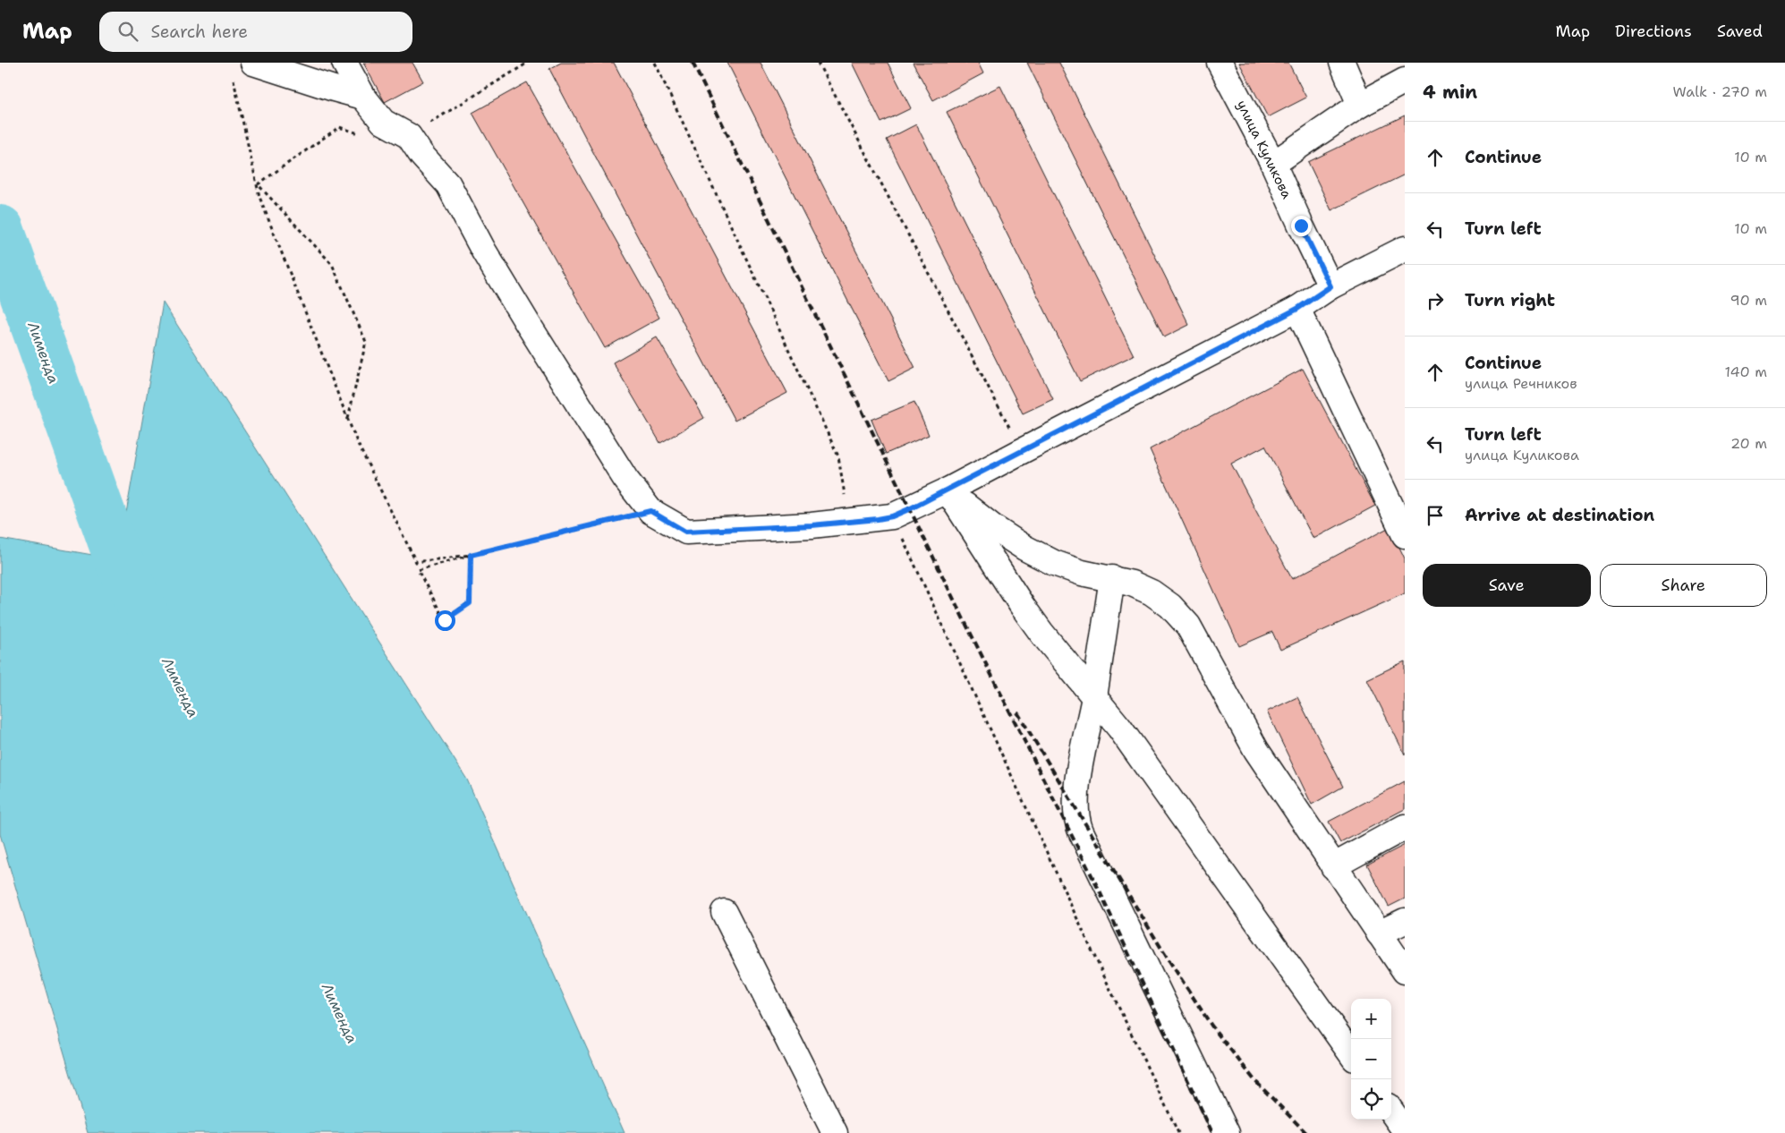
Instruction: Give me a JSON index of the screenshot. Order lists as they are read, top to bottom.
{
  "streets": {
    "street": ["улица Куликова"]
  },
  "water": ["Лименда"],
  "page": {
    "header": "Map",
    "search": "Search here",
    "nav": ["Map", "Directions", "Saved"],
    "heading": ["4 min", "Walk · 270 m"],
    "list": [
      ["Continue", "10 m"],
      ["Turn left", "10 m"],
      ["Turn right", "90 m"],
      ["Continue", "улица Речников", "140 m"],
      ["Turn left", "улица Куликова", "20 m"],
      "Arrive at destination"
    ],
    "buttons": ["Save", "Share"],
    "map_buttons": ["+", "−"]
  }
}
